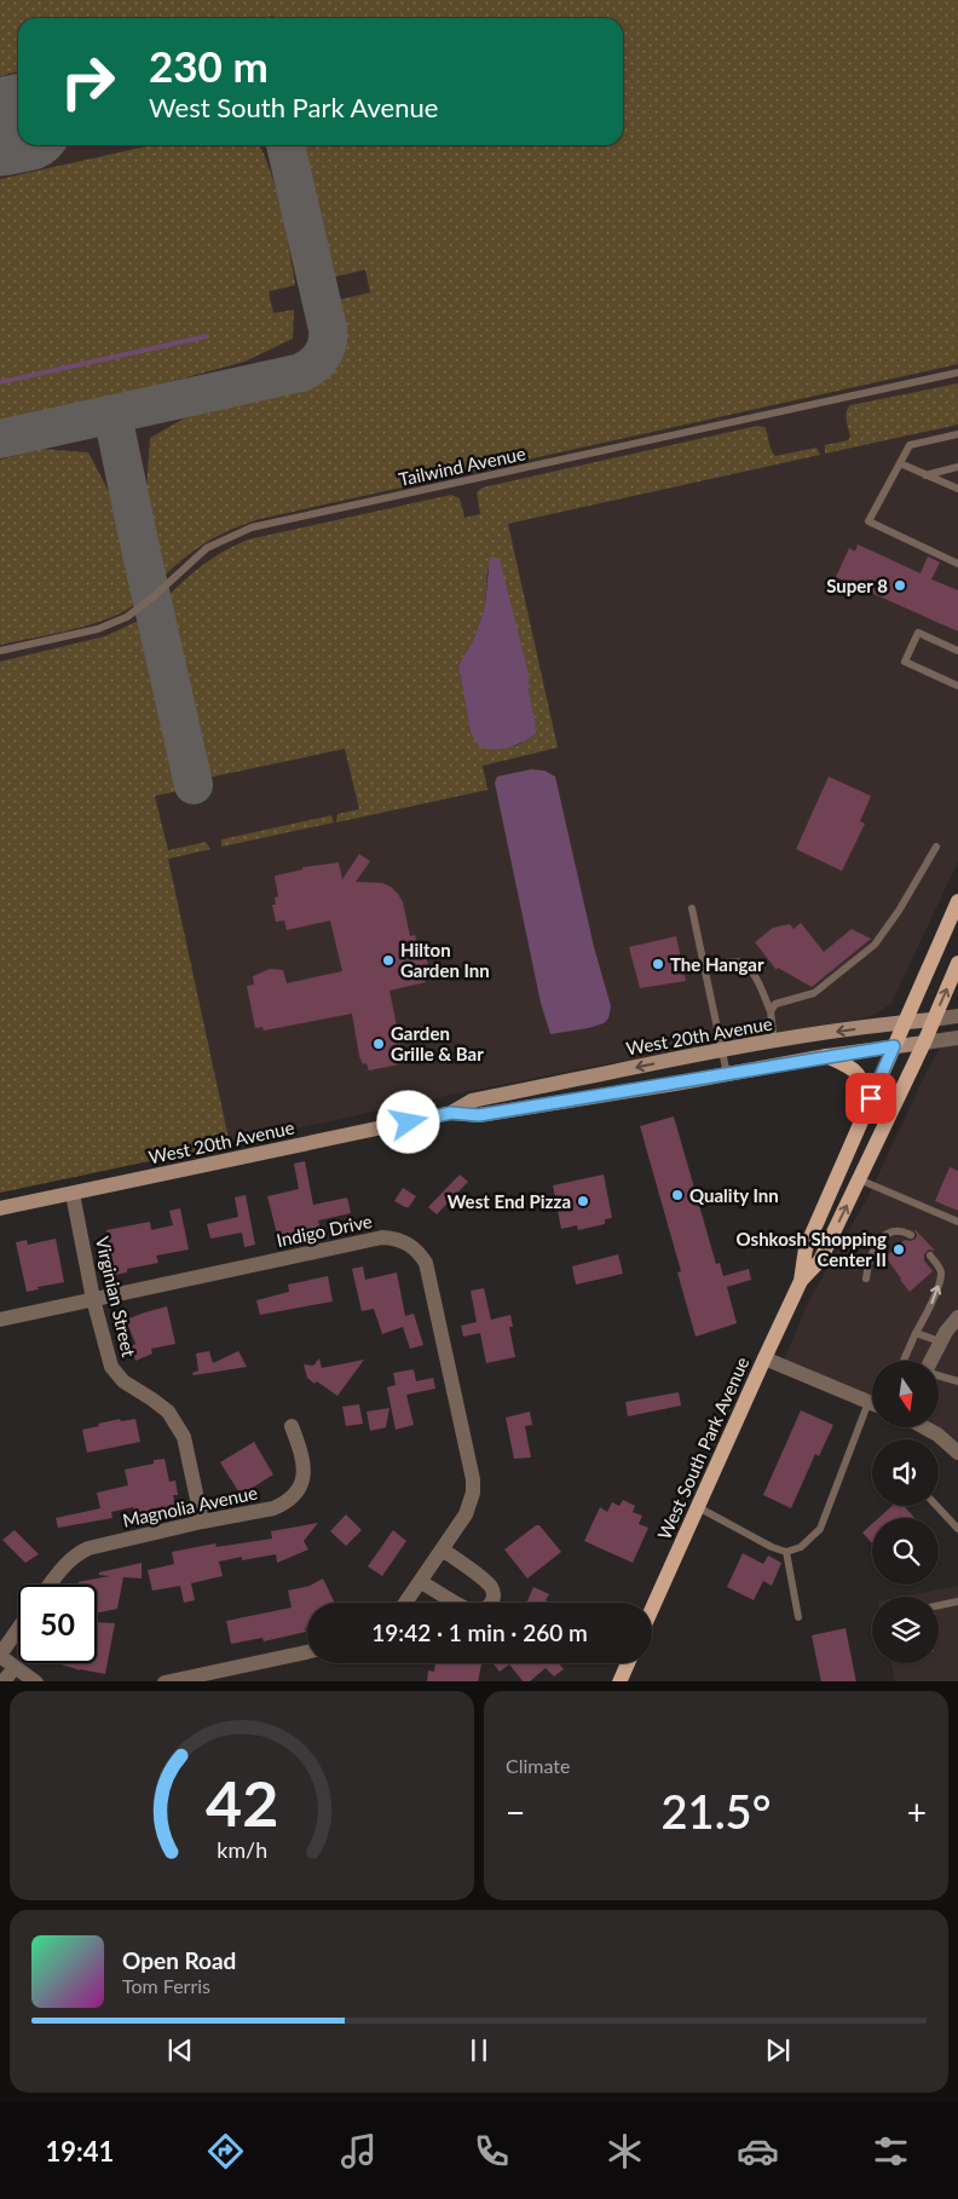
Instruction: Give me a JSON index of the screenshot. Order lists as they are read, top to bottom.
{
  "streets": {
    "main road": ["West 20th Avenue", "West South Park Avenue"],
    "street": ["Indigo Drive", "Virginian Street", "Magnolia Avenue"],
    "lane": ["Tailwind Avenue"]
  },
  "crossings": [
    ["West 20th Avenue", "Virginian Street"],
    ["West 20th Avenue", "West South Park Avenue"],
    ["Indigo Drive", "Virginian Street"],
    ["Virginian Street", "Magnolia Avenue"]
  ],
  "places": [
    "Super 8",
    "Hilton Garden Inn",
    "The Hangar",
    "Garden Grille & Bar",
    "Quality Inn",
    "West End Pizza",
    "Oshkosh Shopping Center II"
  ],
  "north": "bottom",
  "page": {
    "turn": ["230 m", "West South Park Avenue"],
    "limit": "50",
    "trip": "19:42 · 1 min · 260 m",
    "tile": "Climate",
    "heat": ["−", "21.5°", "+"],
    "song": ["Open Road", "Tom Ferris"],
    "tabs": "19:41",
    "gauge": ["42", "km/h"]
  }
}
